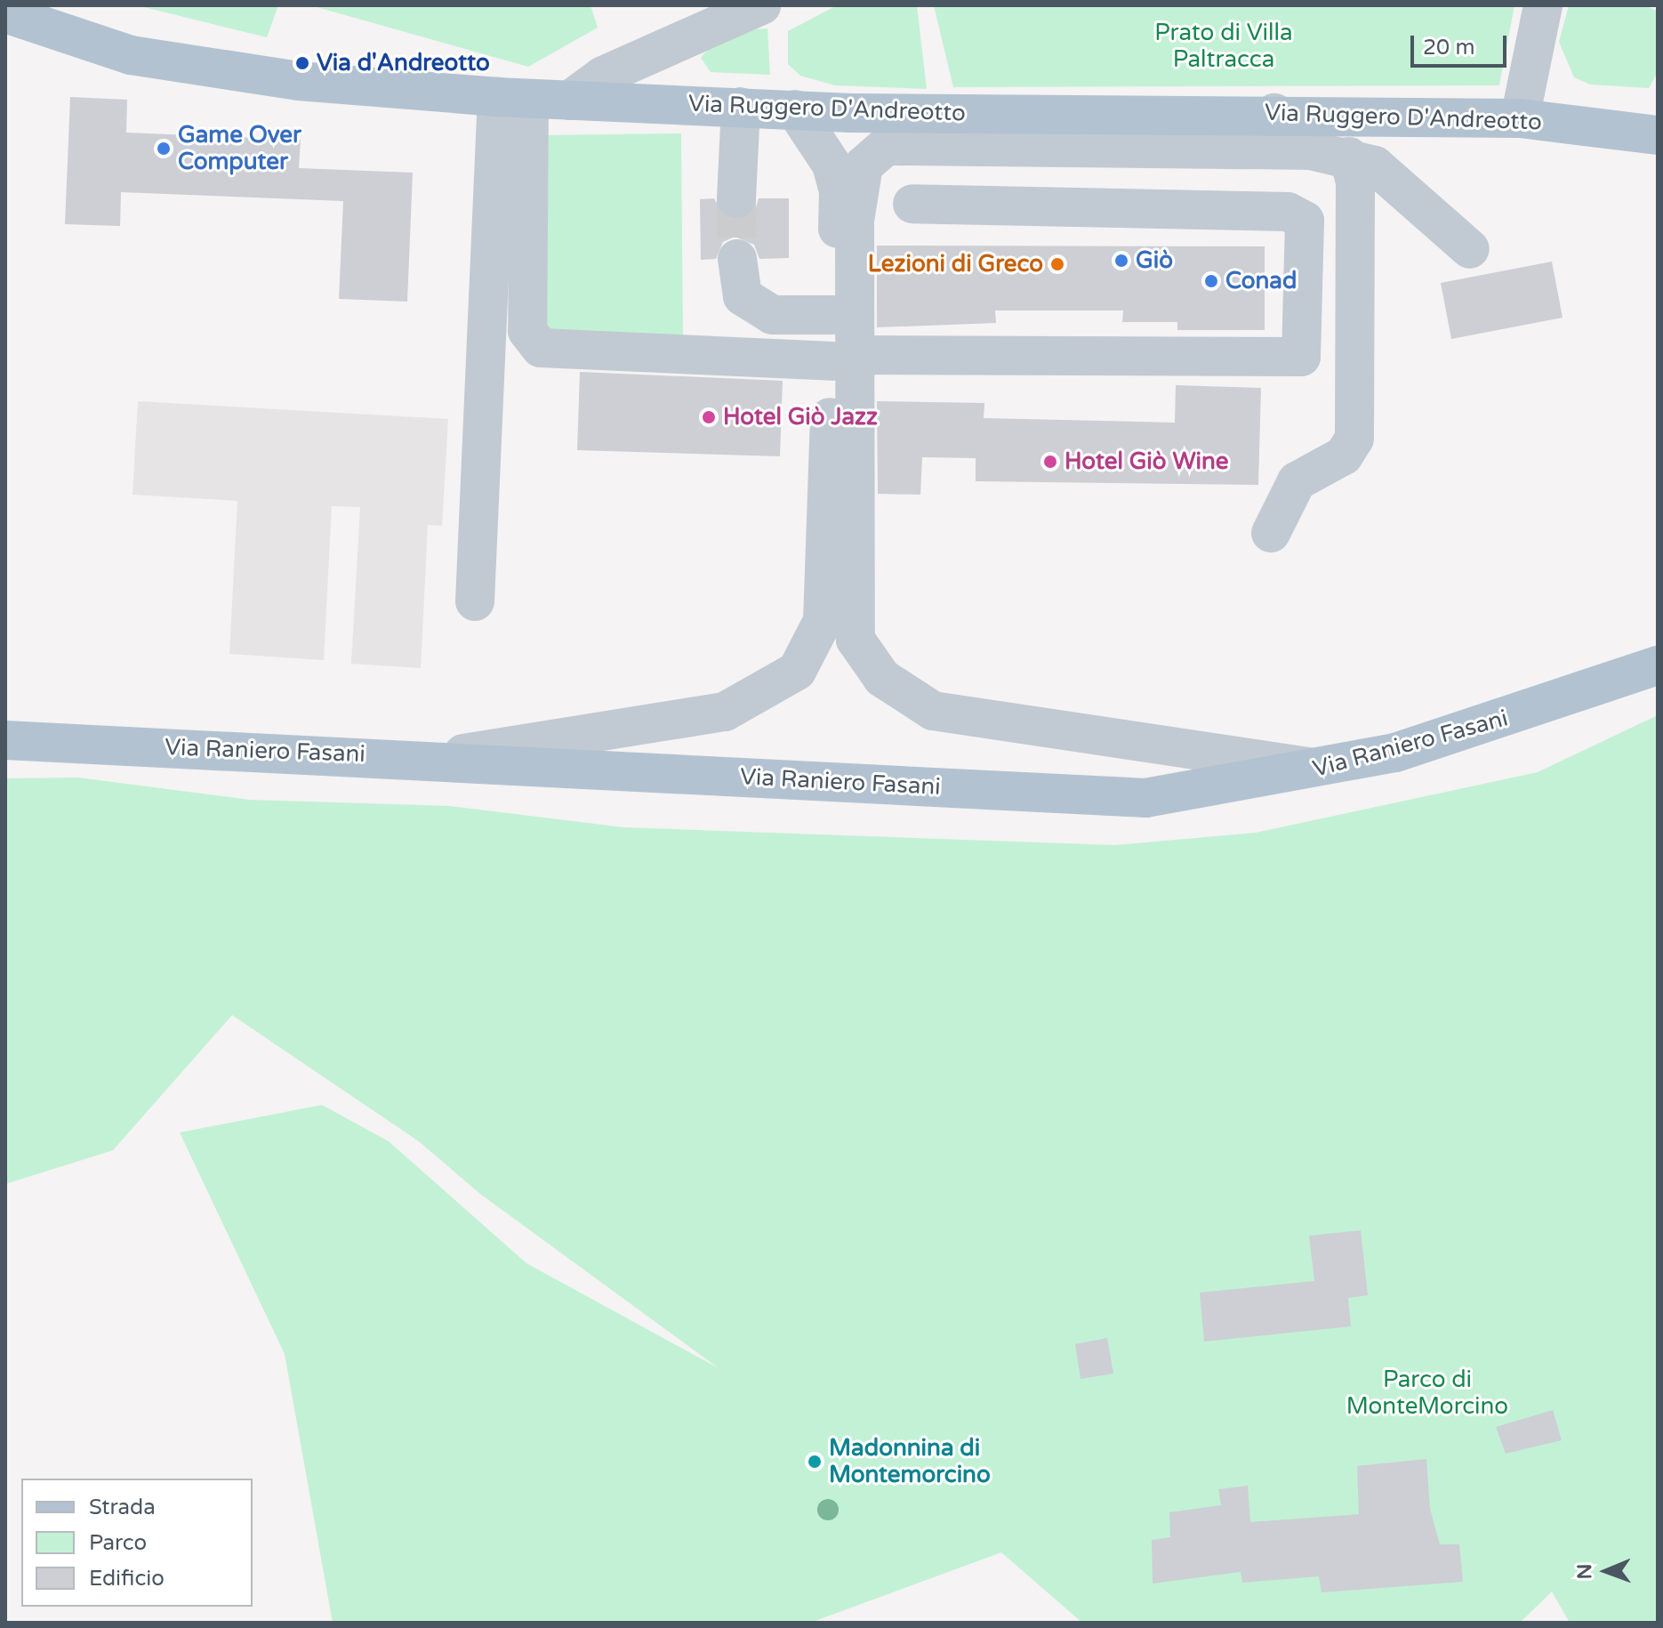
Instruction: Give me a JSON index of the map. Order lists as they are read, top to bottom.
{
  "streets": {
    "main road": ["Via Ruggero D'Andreotto", "Via Raniero Fasani"]
  },
  "parks": ["Prato di Villa Paltracca", "Parco di MonteMorcino"],
  "places": [
    "Via d'Andreotto",
    "Game Over Computer",
    "Giò",
    "Lezioni di Greco",
    "Conad",
    "Hotel Giò Jazz",
    "Hotel Giò Wine",
    "Madonnina di Montemorcino"
  ],
  "legend": ["Strada", "Parco", "Edificio"],
  "scale_bar": "20 m",
  "north": "left"
}
